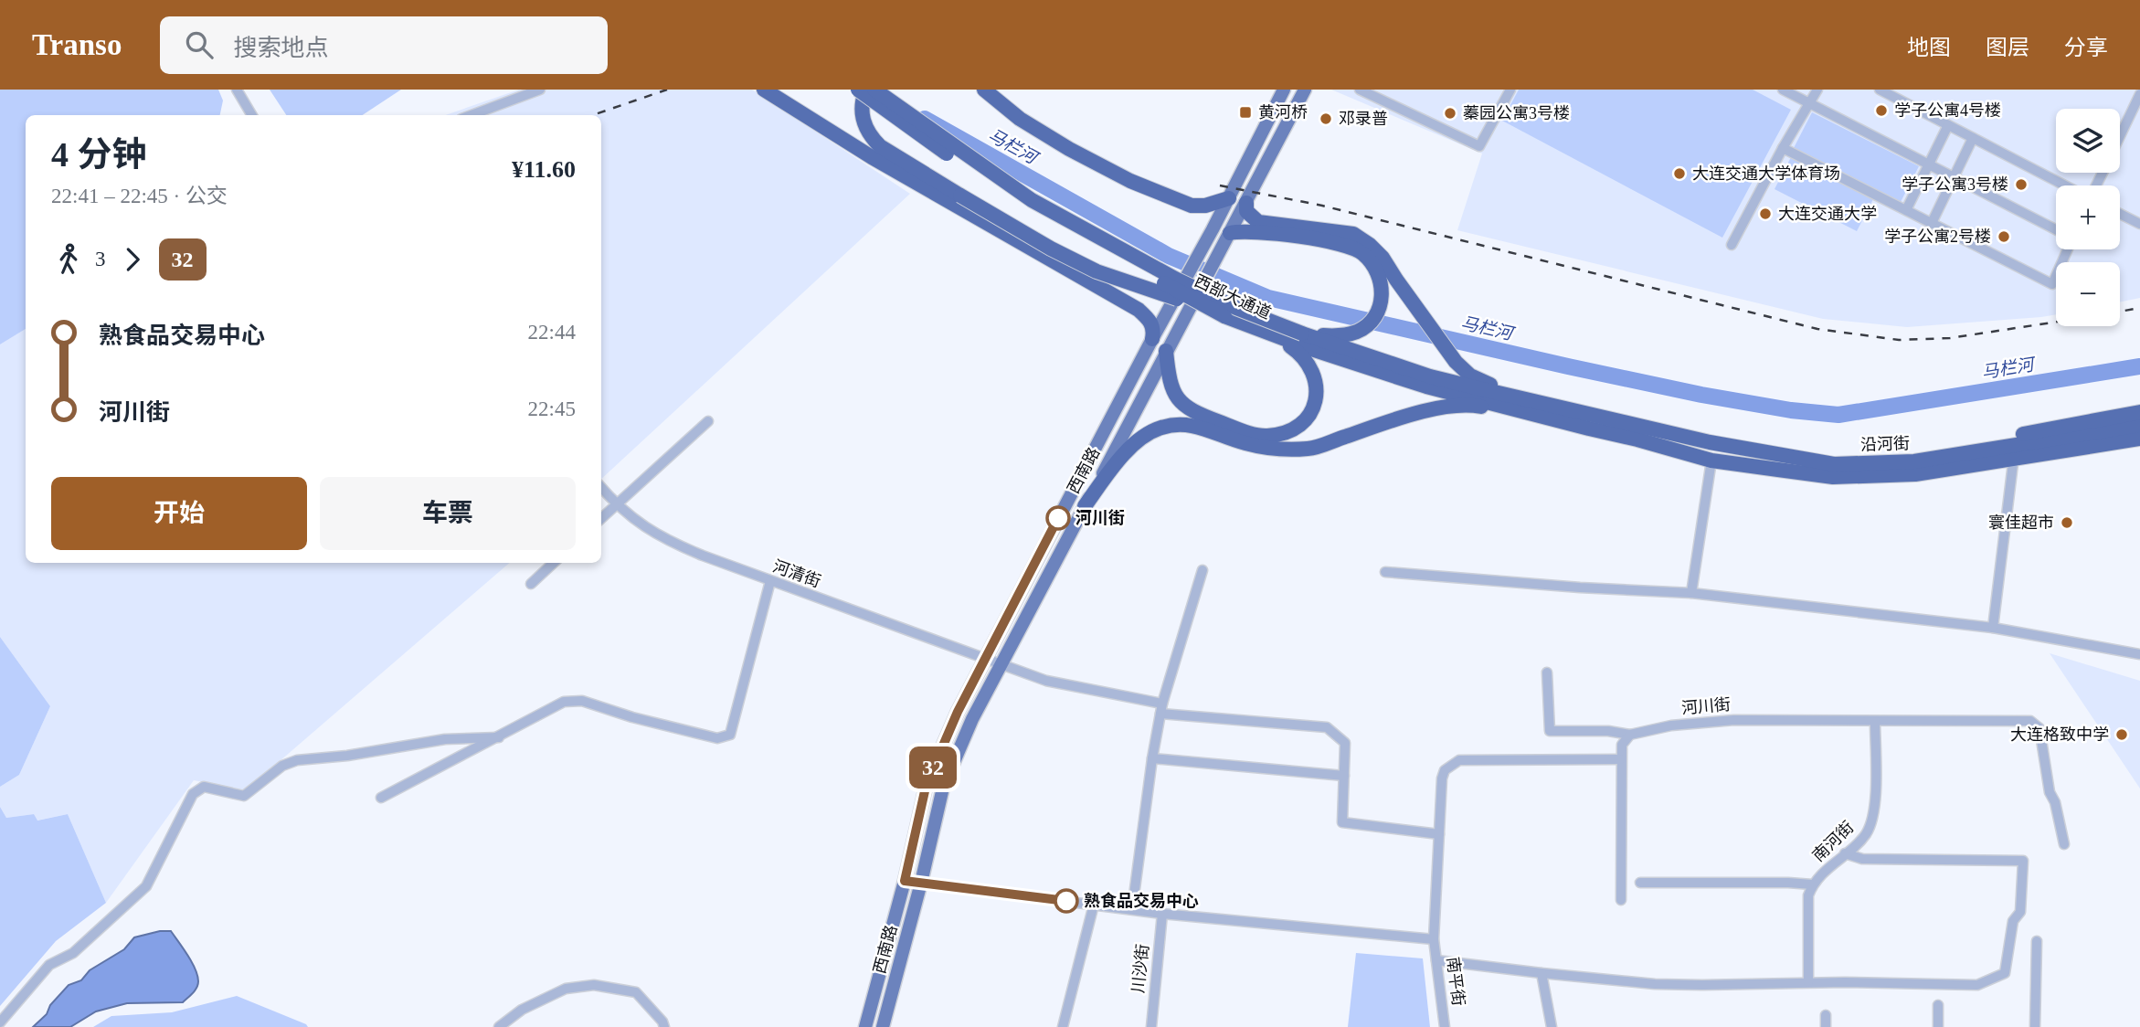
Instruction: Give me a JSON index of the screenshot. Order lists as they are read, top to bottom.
{
  "streets": {
    "highway": ["西部大通道", "沿河街"],
    "main road": ["西南路"],
    "street": [
      "河清街",
      "河川街",
      "南河街",
      "川沙街",
      "南平街"
    ]
  },
  "crossings": [
    ["西部大通道", "沿河街"],
    ["西南路", "河清街"],
    ["河川街", "南河街"]
  ],
  "water": ["马栏河"],
  "places": {
    "other": [
      "学子公寓4号楼",
      "蓁园公寓3号楼",
      "邓录普",
      "大连交通大学体育场",
      "学子公寓3号楼",
      "大连交通大学",
      "学子公寓2号楼",
      "河川街",
      "寰佳超市",
      "大连格致中学",
      "熟食品交易中心"
    ],
    "transit": ["黄河桥"]
  },
  "lines": ["bus line 32"],
  "page": {
    "header": "Transo",
    "search": "搜索地点",
    "nav": ["地图", "图层", "分享"],
    "on_map": "32",
    "map_buttons": ["+", "−"],
    "heading": ["4 分钟", "22:41 – 22:45 · 公交", "¥11.60"],
    "legs": ["3", "32"],
    "list": [
      {
        "name": "熟食品交易中心",
        "value": "22:44"
      },
      {
        "name": "河川街",
        "value": "22:45"
      }
    ],
    "buttons": ["开始", "车票"]
  }
}
